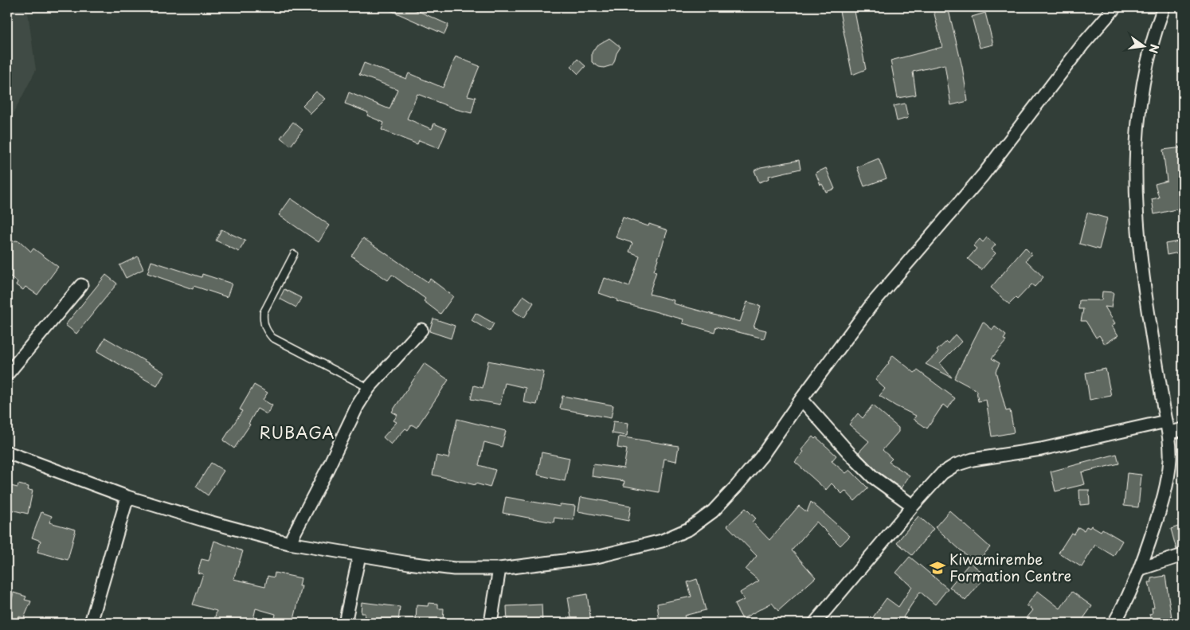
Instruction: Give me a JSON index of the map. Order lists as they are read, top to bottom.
{
  "districts": ["RUBAGA"],
  "places": {
    "school or university": ["Kiwamirembe Formation Centre"]
  },
  "north": "right"
}
